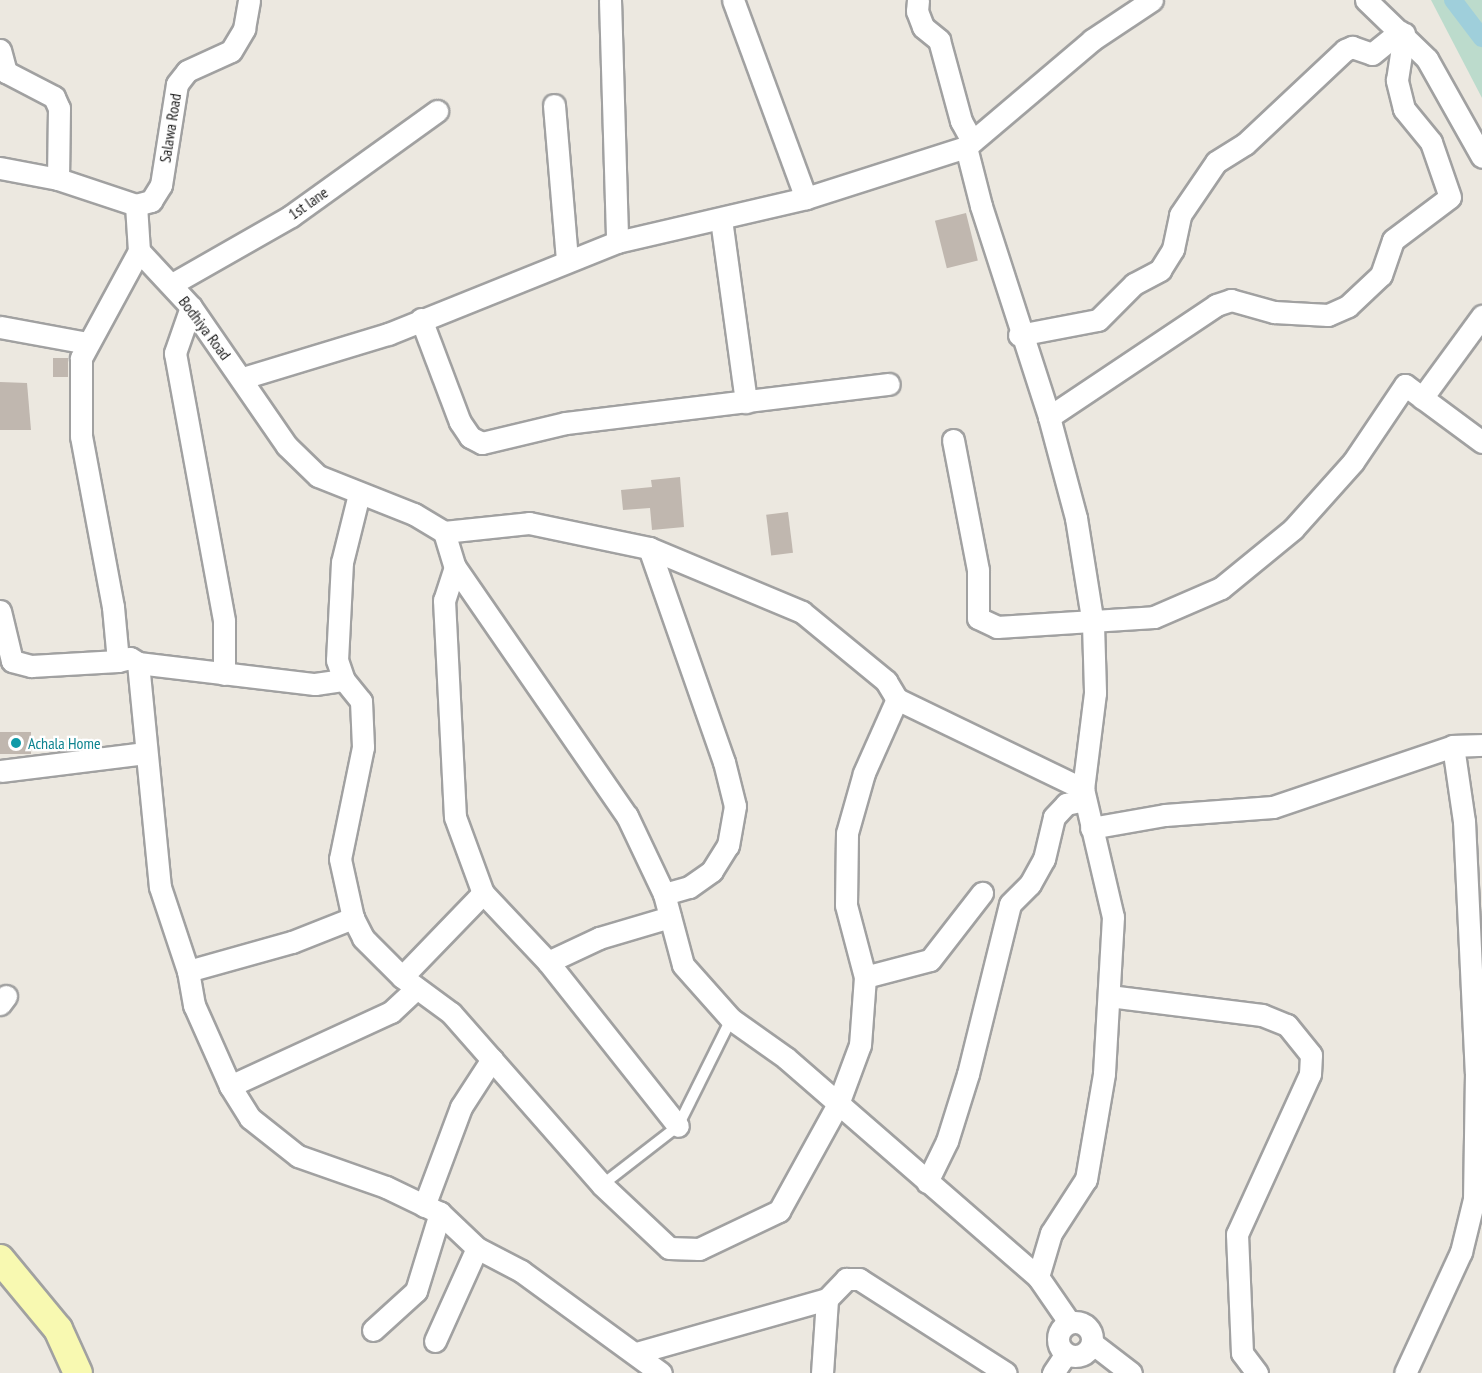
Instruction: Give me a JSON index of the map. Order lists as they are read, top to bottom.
{
  "streets": {
    "street": ["Salawa Road", "1st lane", "Bodhiya Road"]
  },
  "crossings": [
    ["1st lane", "Bodhiya Road"]
  ],
  "places": ["Achala Home"]
}
